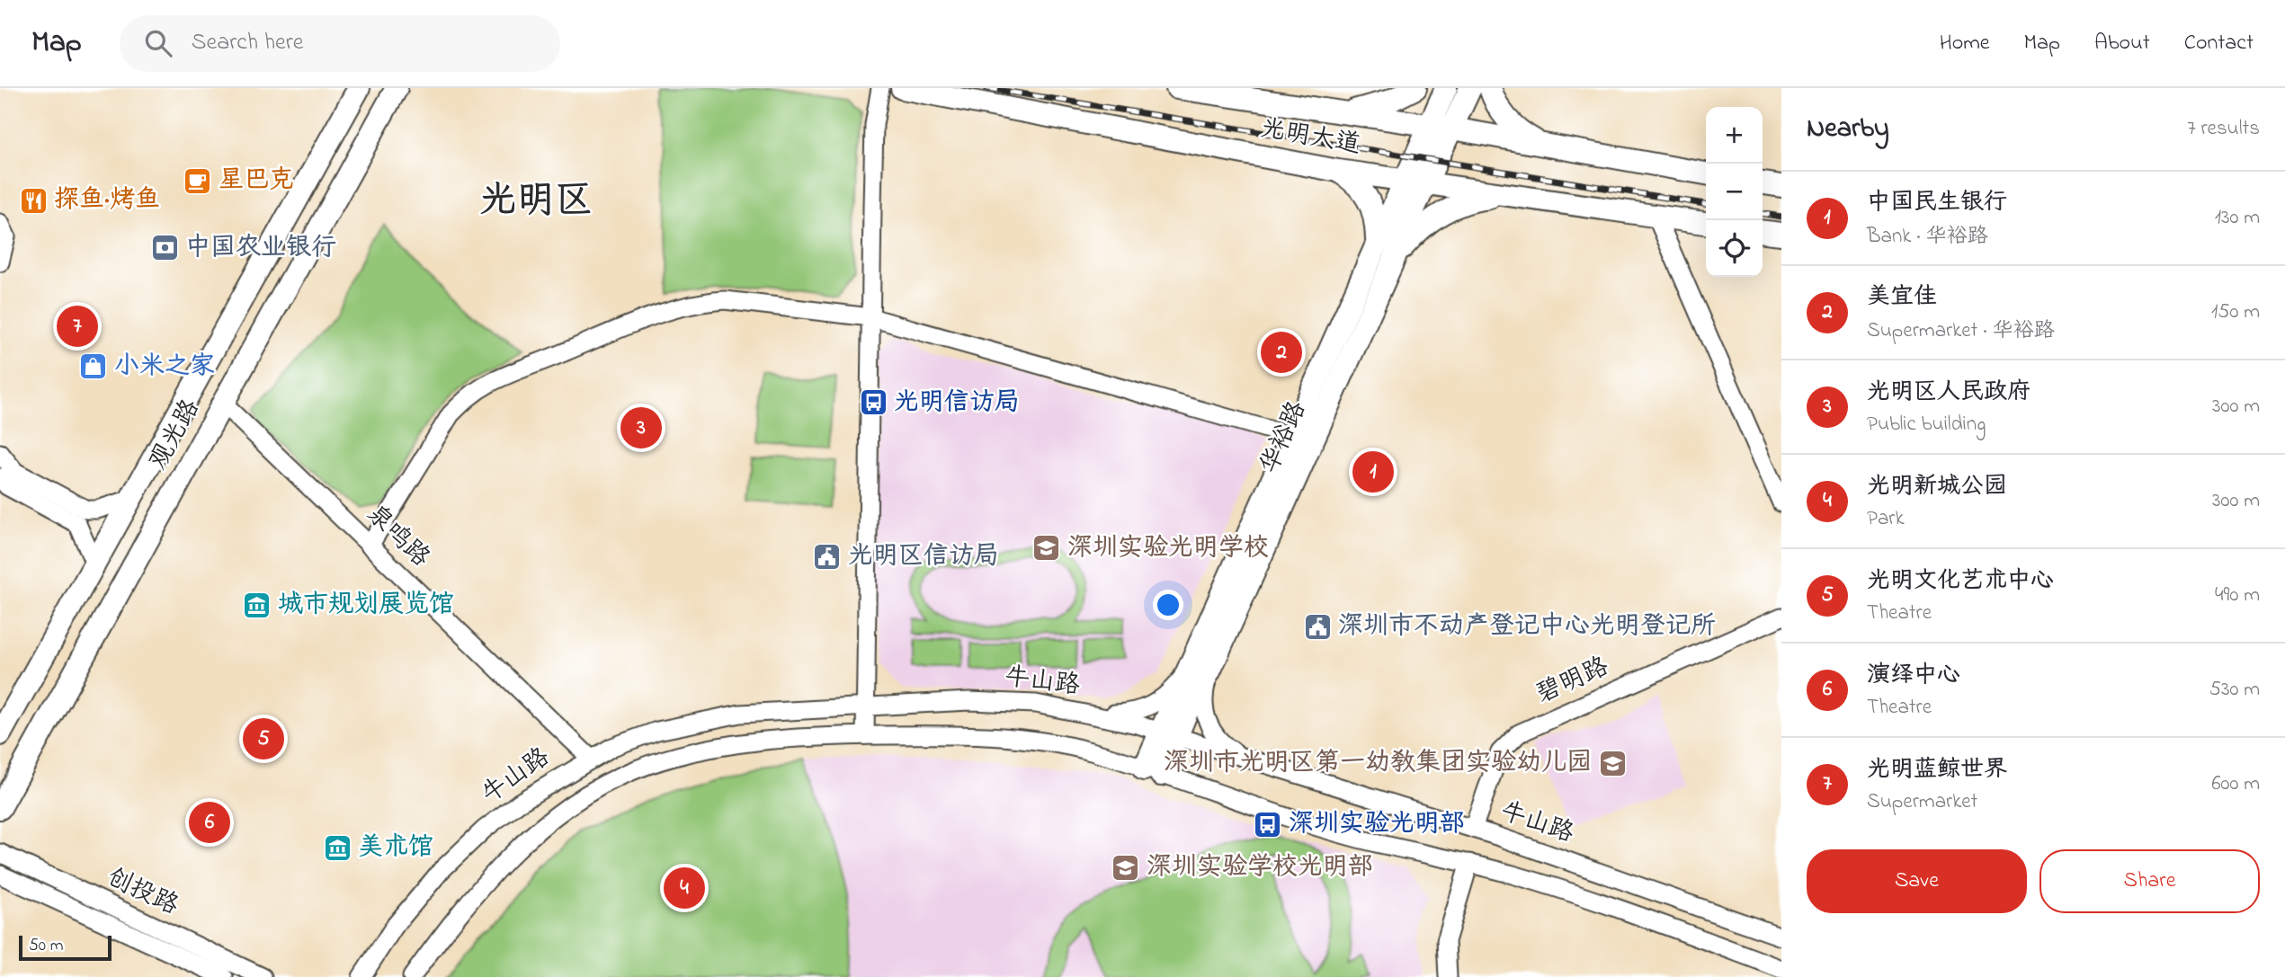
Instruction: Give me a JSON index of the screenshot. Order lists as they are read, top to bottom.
{
  "streets": {
    "main road": ["光明大道", "观光路", "华裕路"],
    "street": [
      "泉鸣路",
      "碧明路",
      "牛山路",
      "创投路"
    ]
  },
  "crossings": [
    ["光明大道", "华裕路"],
    ["观光路", "泉鸣路"],
    ["华裕路", "牛山路"],
    ["泉鸣路", "牛山路"],
    ["碧明路", "牛山路"]
  ],
  "districts": ["光明区"],
  "places": {
    "cafe": ["星巴克"],
    "restaurant": ["探鱼·烤鱼"],
    "bank": ["中国农业银行"],
    "shop": ["小米之家"],
    "bus stop": ["光明信访局", "深圳实验光明部"],
    "school or university": ["深圳实验光明学校", "深圳市光明区第一幼教集团实验幼儿园", "深圳实验学校光明部"],
    "public building": ["光明区信访局", "深圳市不动产登记中心光明登记所"],
    "museum": ["城市规划展览馆", "美术馆"]
  },
  "scale_bar": "50 m",
  "page": {
    "header": "Map",
    "search": "Search here",
    "nav": [
      "Home",
      "Map",
      "About",
      "Contact"
    ],
    "heading": ["Nearby", "7 results"],
    "map_buttons": ["+", "−"],
    "list": [
      {
        "mark": "1",
        "name": "中国民生银行",
        "note": "Bank · 华裕路",
        "value": "130 m"
      },
      {
        "mark": "2",
        "name": "美宜佳",
        "note": "Supermarket · 华裕路",
        "value": "150 m"
      },
      {
        "mark": "3",
        "name": "光明区人民政府",
        "note": "Public building",
        "value": "300 m"
      },
      {
        "mark": "4",
        "name": "光明新城公园",
        "note": "Park",
        "value": "300 m"
      },
      {
        "mark": "5",
        "name": "光明文化艺术中心",
        "note": "Theatre",
        "value": "490 m"
      },
      {
        "mark": "6",
        "name": "演绎中心",
        "note": "Theatre",
        "value": "530 m"
      },
      {
        "mark": "7",
        "name": "光明蓝鲸世界",
        "note": "Supermarket",
        "value": "600 m"
      }
    ],
    "pins": [
      "7",
      "2",
      "3",
      "1",
      "5",
      "6",
      "4"
    ],
    "buttons": ["Save", "Share"],
    "scale": "50 m"
  }
}
